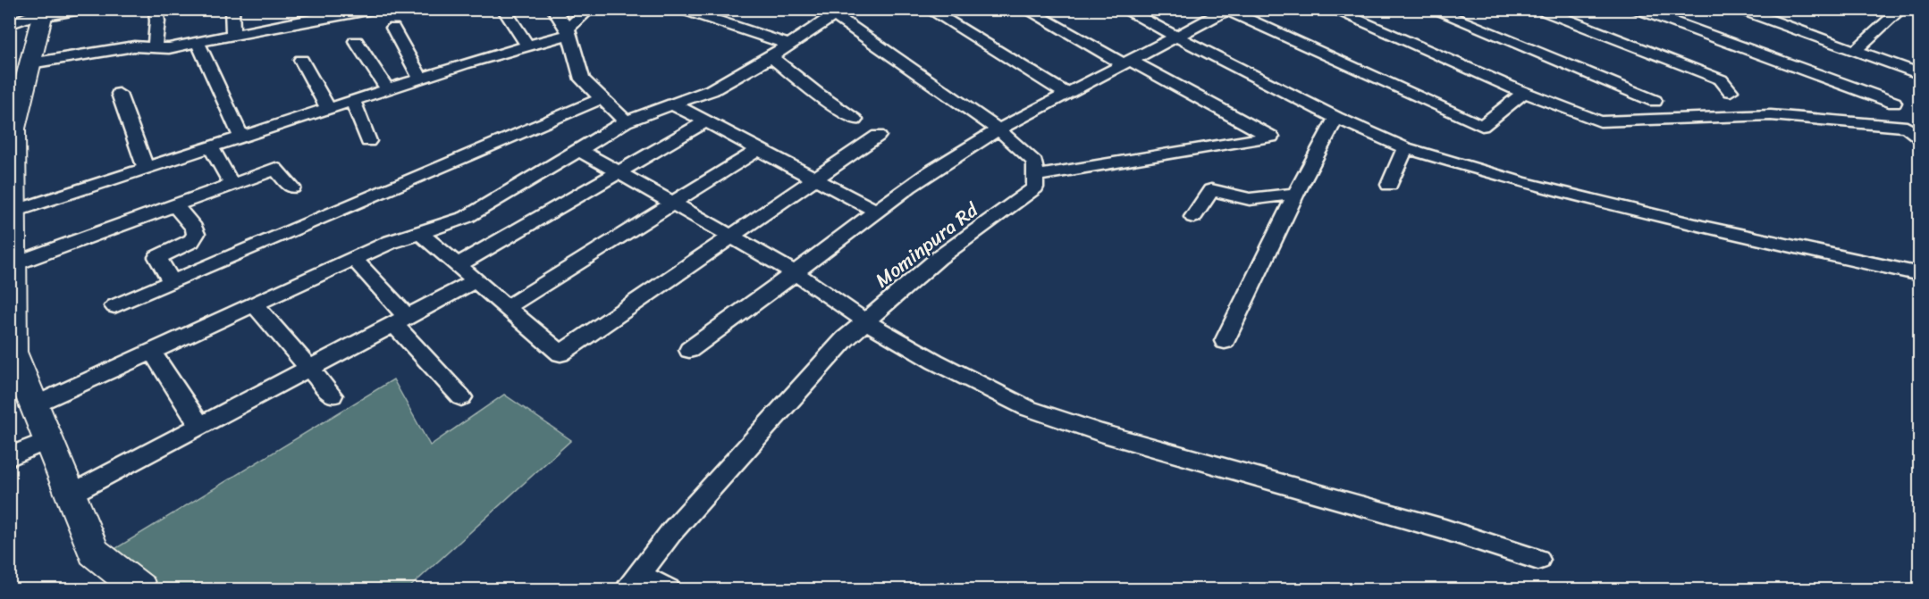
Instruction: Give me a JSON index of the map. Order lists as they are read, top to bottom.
{
  "streets": {
    "street": ["Mominpura Rd"]
  }
}
